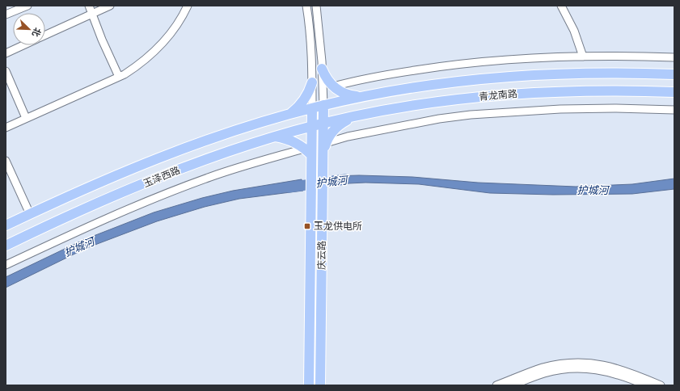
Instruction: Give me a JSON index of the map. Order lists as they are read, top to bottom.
{
  "streets": {
    "main road": ["青龙南路", "玉泽西路", "庆云路"]
  },
  "crossings": [
    ["青龙南路", "玉泽西路"],
    ["青龙南路", "庆云路"],
    ["玉泽西路", "庆云路"]
  ],
  "water": ["护城河"],
  "places": {
    "transit": ["玉龙供电所"]
  },
  "north": "bottom right"
}
